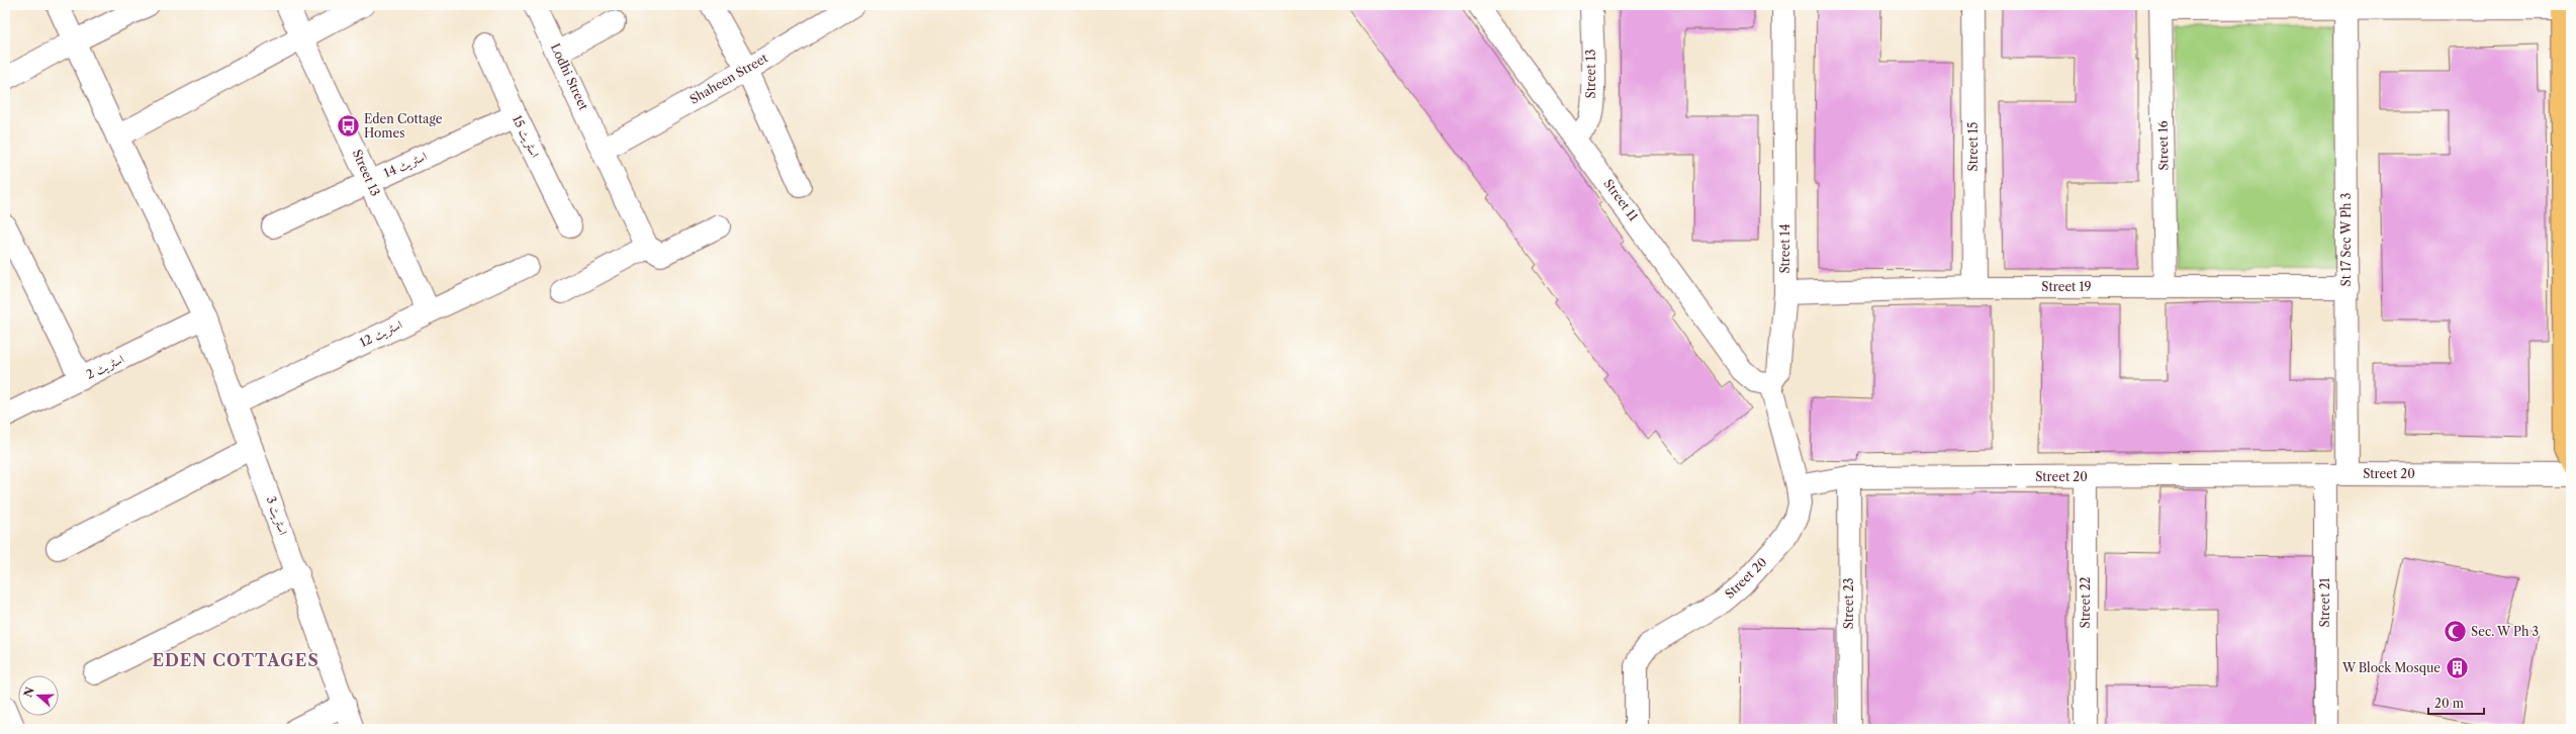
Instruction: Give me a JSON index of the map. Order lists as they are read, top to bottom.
{
  "streets": {
    "street": [
      "Street 13",
      "Lodhi Street",
      "Shaheen Street",
      "اسٹریٹ 15",
      "Street 16",
      "Street 15",
      "اسٹریٹ 14",
      "Street 11",
      "St 17 Sec W Ph 3",
      "Street 14",
      "Street 19",
      "اسٹریٹ 12",
      "اسٹریٹ 2",
      "Street 20",
      "اسٹریٹ 3",
      "Street 22",
      "Street 21",
      "Street 23"
    ]
  },
  "crossings": [
    ["Street 13", "اسٹریٹ 14"],
    ["Street 13", "Street 11"],
    ["Street 13", "اسٹریٹ 12"],
    ["Lodhi Street", "Shaheen Street"],
    ["اسٹریٹ 15", "اسٹریٹ 14"],
    ["Street 16", "Street 19"],
    ["Street 15", "Street 19"],
    ["Street 11", "Street 14"],
    ["St 17 Sec W Ph 3", "Street 19"],
    ["St 17 Sec W Ph 3", "Street 20"],
    ["Street 14", "Street 19"],
    ["اسٹریٹ 12", "اسٹریٹ 3"],
    ["اسٹریٹ 2", "اسٹریٹ 3"],
    ["Street 20", "Street 22"],
    ["Street 20", "Street 21"],
    ["Street 20", "Street 23"]
  ],
  "districts": ["EDEN COTTAGES"],
  "places": {
    "bus stop": ["Eden Cottage Homes"],
    "mosque": ["Sec. W Ph 3"],
    "building": ["W Block Mosque"]
  },
  "scale_bar": "20 m",
  "north": "left"
}
